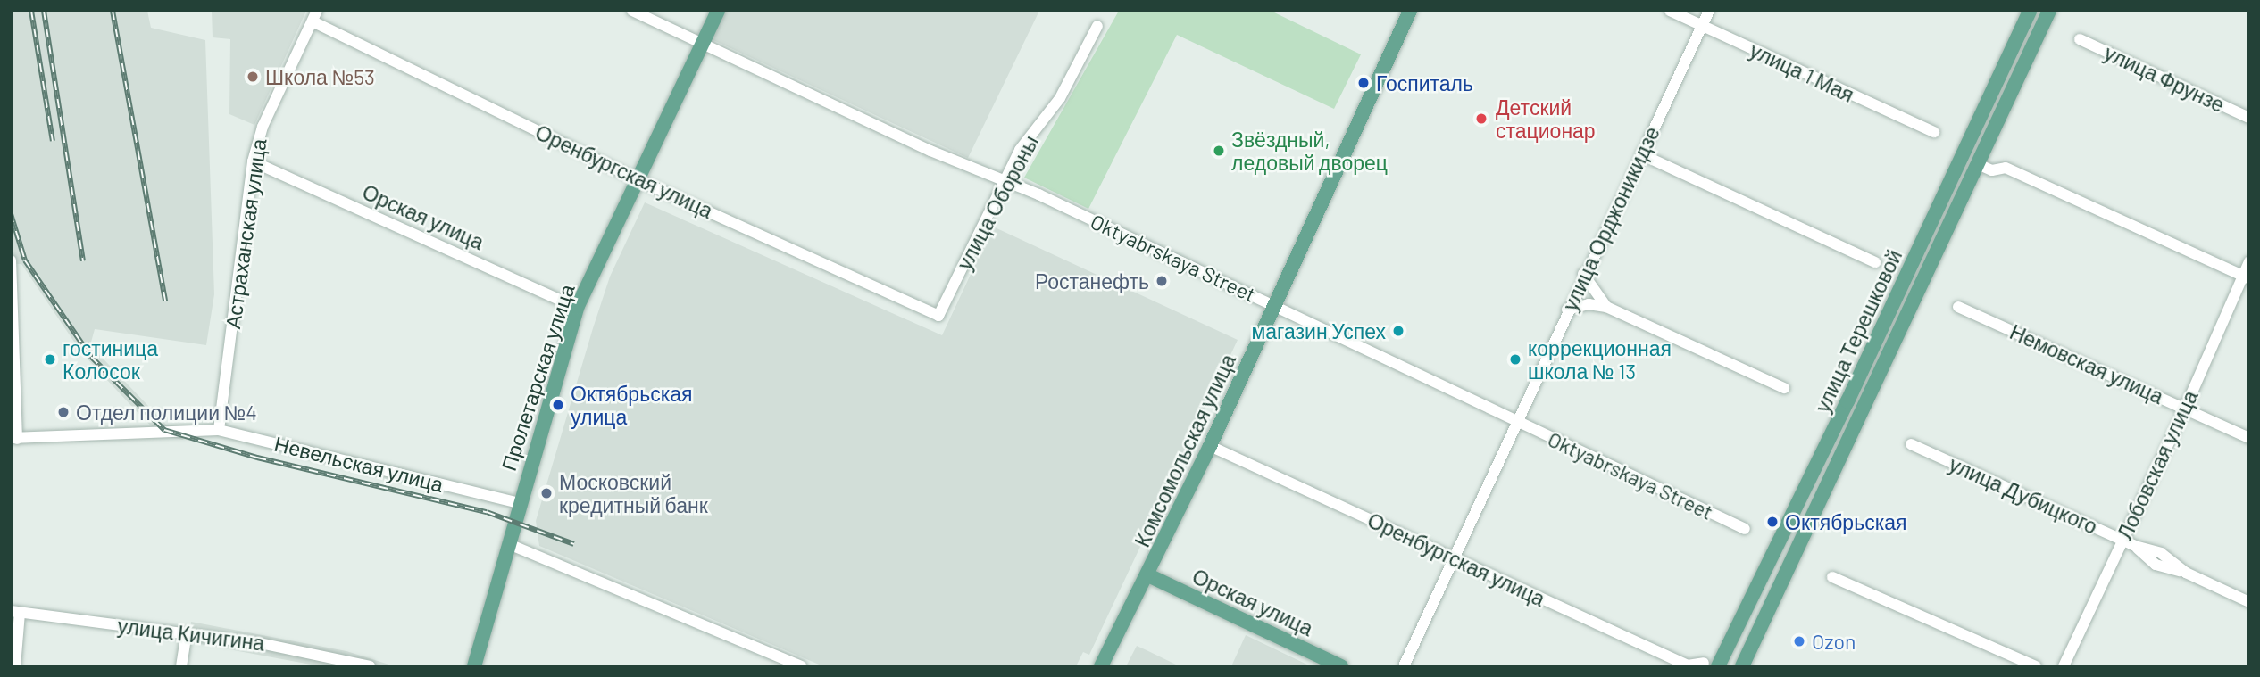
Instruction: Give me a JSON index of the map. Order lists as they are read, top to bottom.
{
  "streets": {
    "main road": [
      "Орская улица",
      "улица Терешковой",
      "Пролетарская улица",
      "Комсомольская улица"
    ],
    "street": [
      "улица 1 Мая",
      "улица Фрунзе",
      "Оренбургская улица",
      "улица Обороны",
      "улица Орджоникидзе",
      "Астраханская улица",
      "Oktyabrskaya Street",
      "Немовская улица",
      "Невельская улица",
      "Лобовская улица",
      "улица Дубицкого",
      "улица Кичигина"
    ]
  },
  "crossings": [
    ["улица 1 Мая", "улица Орджоникидзе"],
    ["Оренбургская улица", "улица Обороны"],
    ["Оренбургская улица", "улица Орджоникидзе"],
    ["Оренбургская улица", "Астраханская улица"],
    ["Оренбургская улица", "улица Терешковой"],
    ["Оренбургская улица", "Пролетарская улица"],
    ["Оренбургская улица", "Комсомольская улица"],
    ["улица Обороны", "Oktyabrskaya Street"],
    ["Орская улица", "Астраханская улица"],
    ["Орская улица", "Пролетарская улица"],
    ["Орская улица", "Комсомольская улица"],
    ["улица Орджоникидзе", "Oktyabrskaya Street"],
    ["Астраханская улица", "Невельская улица"],
    ["Oktyabrskaya Street", "Пролетарская улица"],
    ["Oktyabrskaya Street", "Комсомольская улица"],
    ["Немовская улица", "Лобовская улица"],
    ["Пролетарская улица", "Невельская улица"],
    ["Лобовская улица", "улица Дубицкого"]
  ],
  "places": [
    "Школа №53",
    "Госпиталь",
    "Детский стационар",
    "Звёздный, ледовый дворец",
    "Ростанефть",
    "магазин Успех",
    "гостиница Колосок",
    "коррекционная школа № 13",
    "Октябрьская улица",
    "Отдел полиции №4",
    "Московский кредитный банк",
    "Октябрьская",
    "Ozon"
  ]
}
